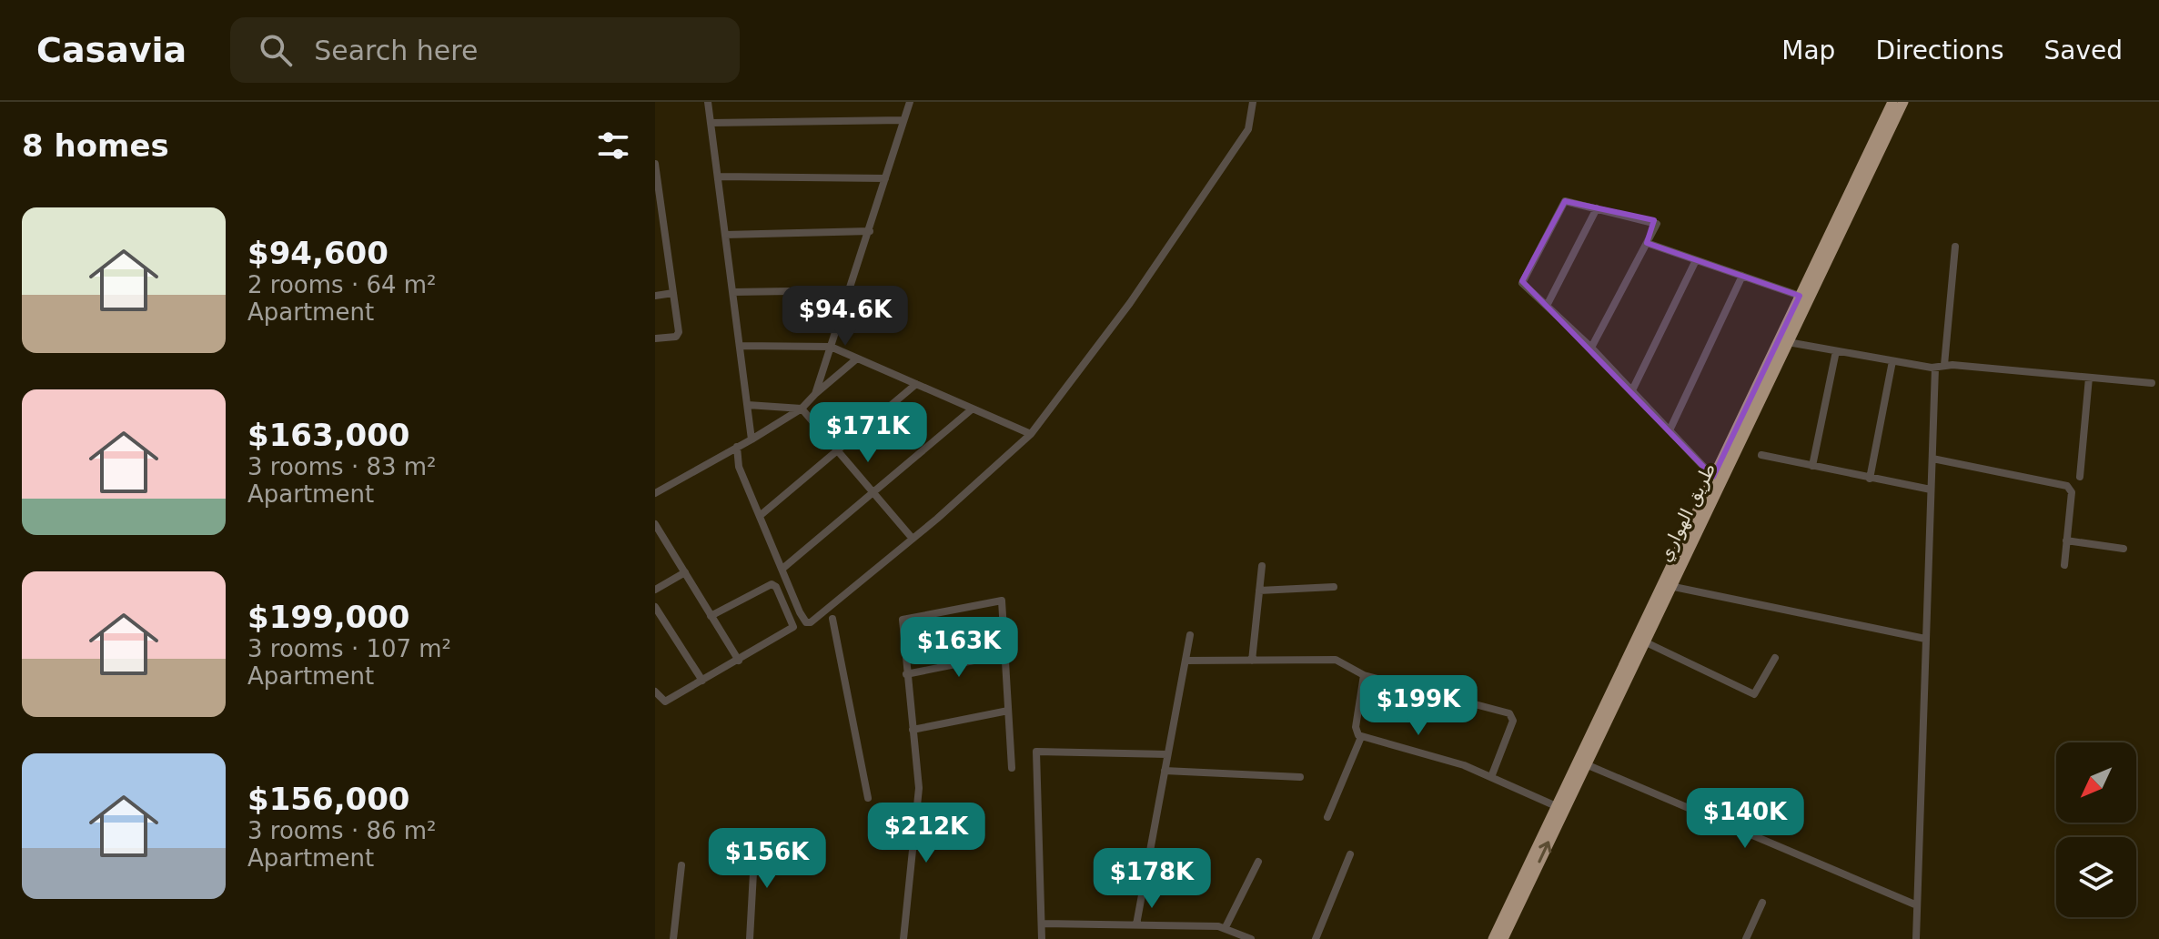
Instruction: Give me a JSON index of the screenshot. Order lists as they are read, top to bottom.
{
  "streets": {
    "highway": ["طريق الهواري"]
  },
  "north": "bottom left",
  "page": {
    "header": "Casavia",
    "search": "Search here",
    "nav": ["Map", "Directions", "Saved"],
    "heading": "8 homes",
    "list": [
      {
        "name": "$94,600",
        "note": "2 rooms · 64 m² · Apartment"
      },
      {
        "name": "$163,000",
        "note": "3 rooms · 83 m² · Apartment"
      },
      {
        "name": "$199,000",
        "note": "3 rooms · 107 m² · Apartment"
      },
      {
        "name": "$156,000",
        "note": "3 rooms · 86 m² · Apartment"
      }
    ],
    "price": [
      "$94.6K",
      "$171K",
      "$163K",
      "$199K",
      "$140K",
      "$212K",
      "$156K",
      "$178K"
    ]
  }
}
